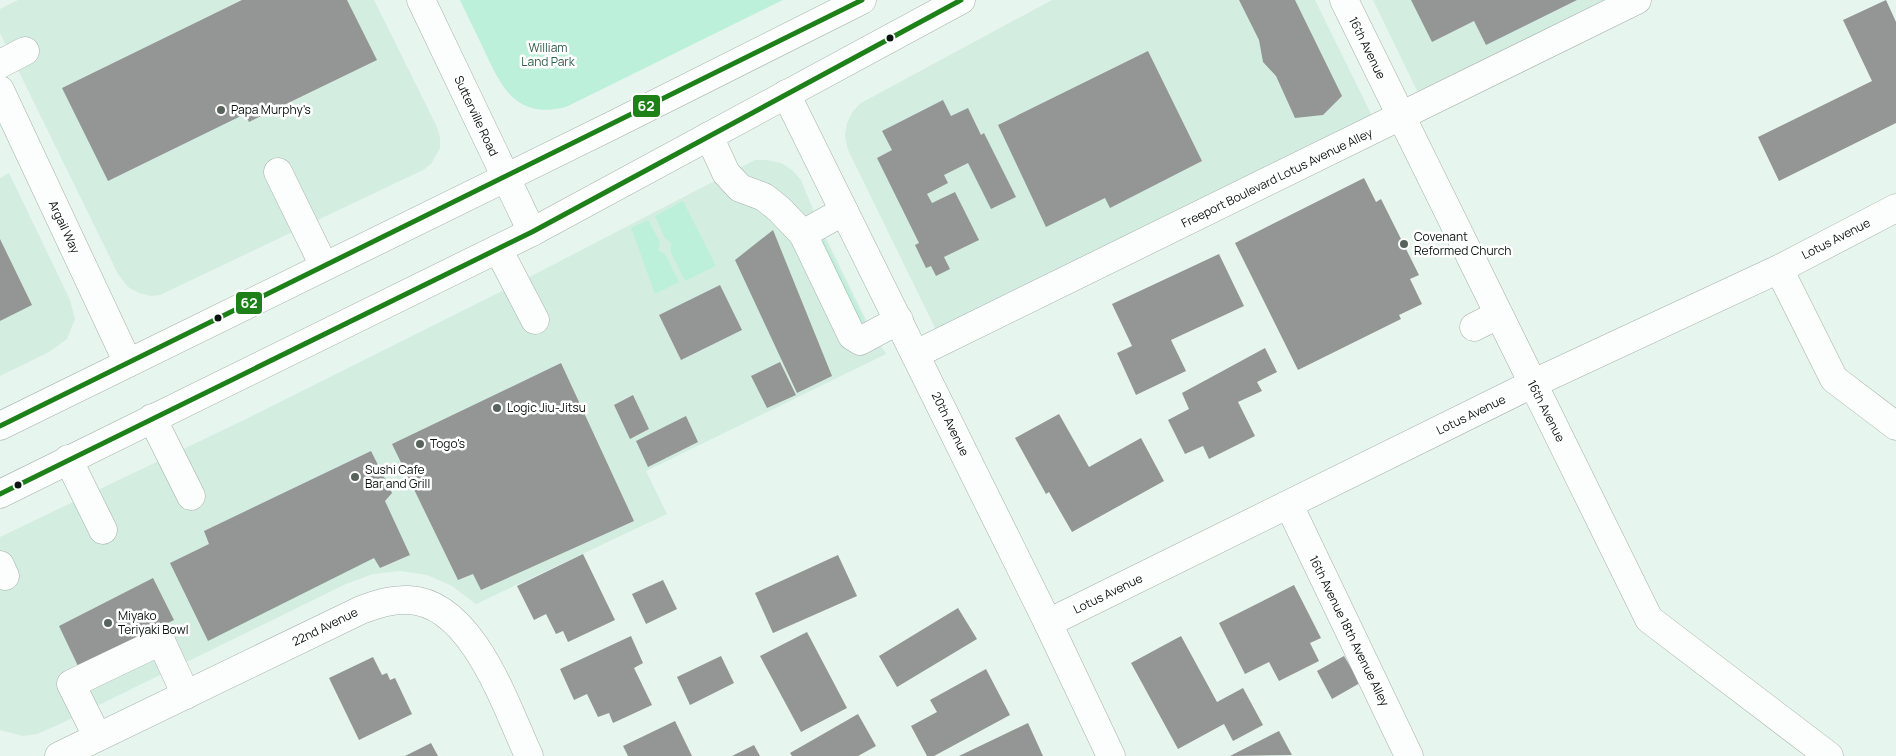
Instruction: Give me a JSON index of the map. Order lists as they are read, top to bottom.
{
  "streets": {
    "street": [
      "16th Avenue",
      "Sutterville Road",
      "Freeport Boulevard Lotus Avenue Alley",
      "Argail Way",
      "Lotus Avenue",
      "20th Avenue",
      "22nd Avenue",
      "16th Avenue 18th Avenue Alley"
    ]
  },
  "crossings": [
    ["16th Avenue", "Freeport Boulevard Lotus Avenue Alley"],
    ["16th Avenue", "Lotus Avenue"],
    ["Freeport Boulevard Lotus Avenue Alley", "20th Avenue"],
    ["Lotus Avenue", "20th Avenue"],
    ["Lotus Avenue", "16th Avenue 18th Avenue Alley"]
  ],
  "parks": ["William Land Park"],
  "places": [
    "Papa Murphy's",
    "Covenant Reformed Church",
    "Logic Jiu-Jitsu",
    "Togo's",
    "Sushi Cafe Bar and Grill",
    "Miyako Teriyaki Bowl"
  ],
  "lines": ["transit line 62"]
}
